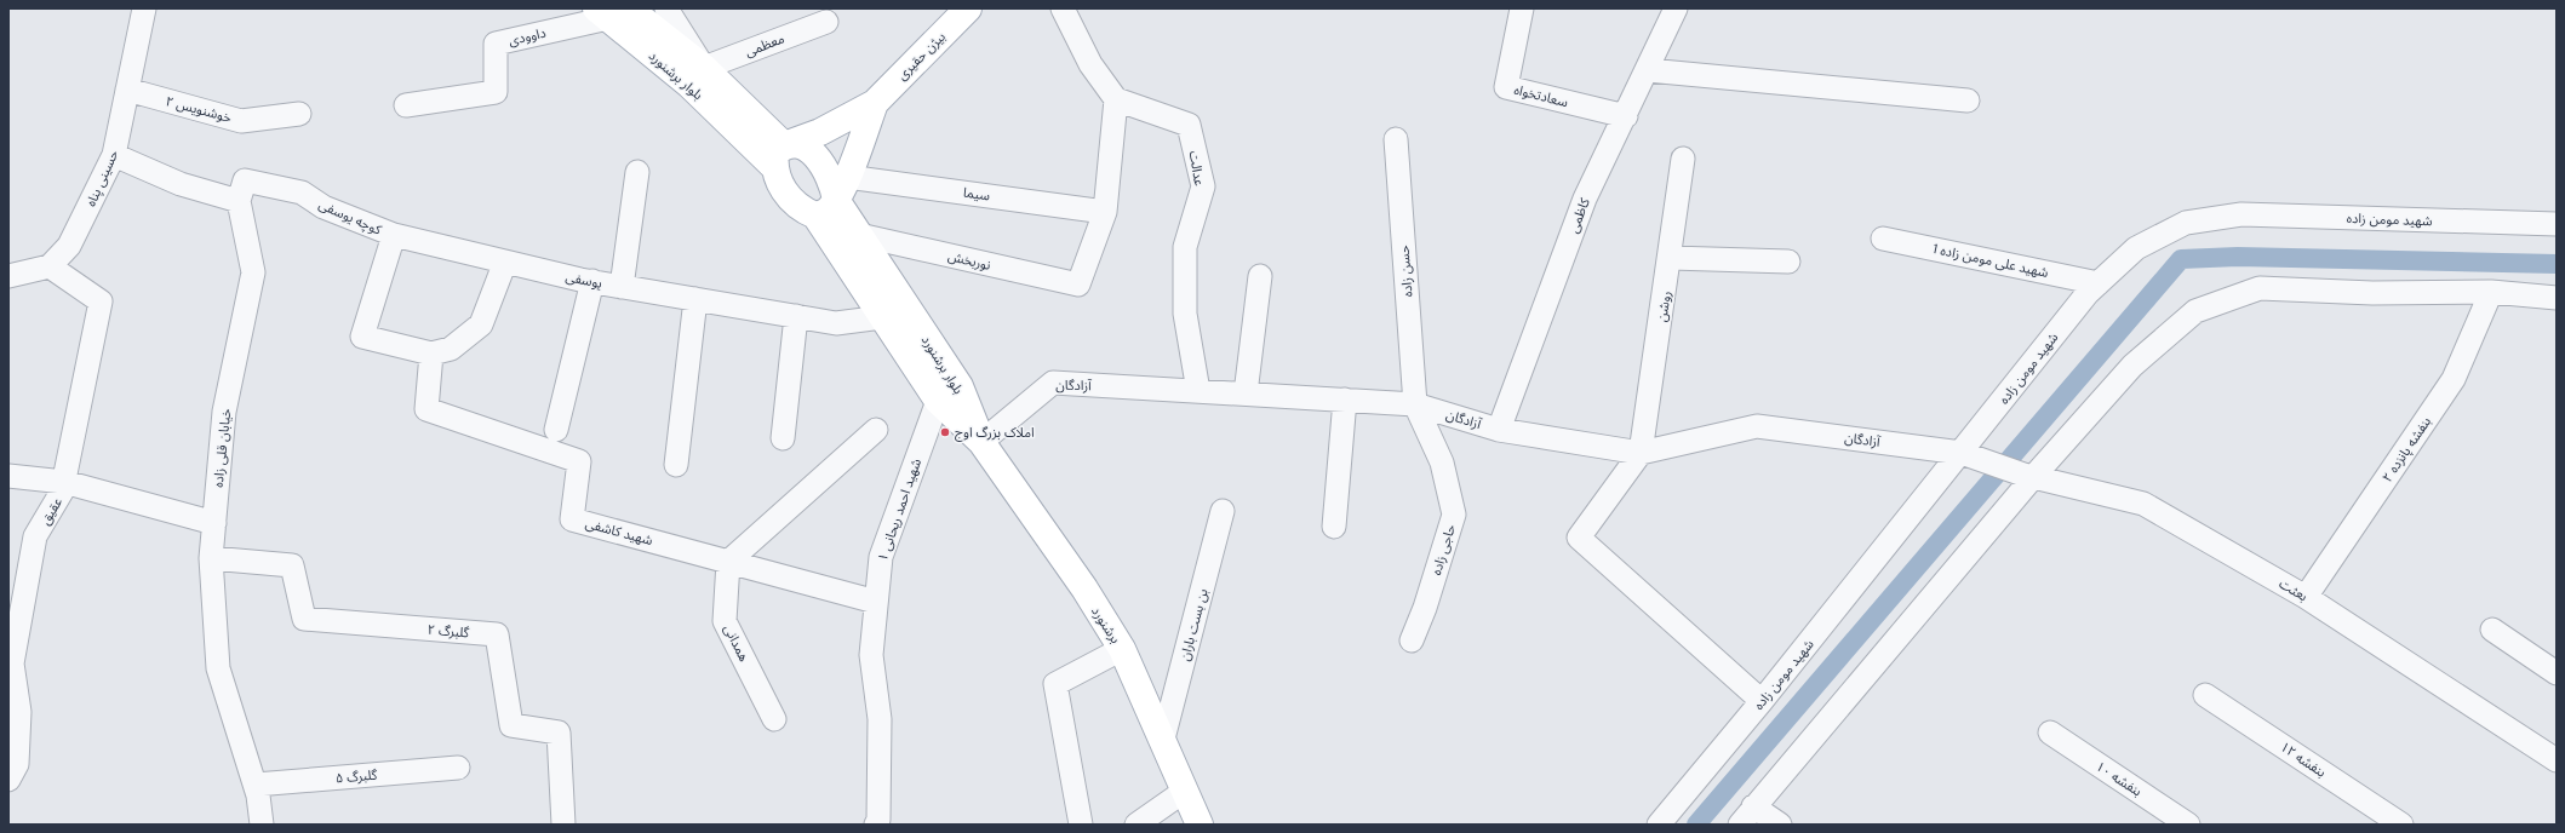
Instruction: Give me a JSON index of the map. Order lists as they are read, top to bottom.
{
  "streets": {
    "main road": ["بیژن حقیری", "بلوار برشنورد", "برشنورد"],
    "street": [
      "داوودی",
      "معظمی",
      "سعادتخواه",
      "خوشنویس ۲",
      "عدالت",
      "حسینی پناه",
      "سیما",
      "کاظمی",
      "کوچه یوسفی",
      "شهید مومن زاده",
      "نوربخش",
      "شهید علی مومن زاده 1",
      "حسن زاده",
      "یوسفی",
      "روشن",
      "آزادگان",
      "خیابان قلی زاده",
      "بنفشه پانزده ۲",
      "شهید احمد ریحانی ۱",
      "عقیق",
      "شهید کاشفی",
      "حاجی زاده",
      "بعثت",
      "بن بست باران",
      "گلبرگ ۲",
      "همدانی",
      "بنفشه ۱۲",
      "گلبرگ ۵",
      "بنفشه ۱۰"
    ]
  },
  "crossings": [
    ["داوودی", "بلوار برشنورد"],
    ["معظمی", "بلوار برشنورد"],
    ["بلوار برشنورد", "نوربخش"],
    ["بلوار برشنورد", "یوسفی"],
    ["بلوار برشنورد", "آزادگان"],
    ["بلوار برشنورد", "شهید احمد ریحانی ۱"],
    ["بلوار برشنورد", "برشنورد"],
    ["سعادتخواه", "کاظمی"],
    ["خوشنویس ۲", "حسینی پناه"],
    ["عدالت", "آزادگان"],
    ["حسینی پناه", "عقیق"],
    ["سیما", "نوربخش"],
    ["کاظمی", "آزادگان"],
    ["کوچه یوسفی", "یوسفی"],
    ["کوچه یوسفی", "خیابان قلی زاده"],
    ["شهید مومن زاده", "شهید علی مومن زاده 1"],
    ["شهید مومن زاده", "آزادگان"],
    ["حسن زاده", "آزادگان"],
    ["حسن زاده", "حاجی زاده"],
    ["روشن", "آزادگان"],
    ["آزادگان", "حاجی زاده"],
    ["آزادگان", "بعثت"],
    ["آزادگان", "برشنورد"],
    ["خیابان قلی زاده", "گلبرگ ۲"],
    ["خیابان قلی زاده", "گلبرگ ۵"],
    ["بنفشه پانزده ۲", "بعثت"],
    ["شهید احمد ریحانی ۱", "شهید کاشفی"],
    ["شهید کاشفی", "همدانی"],
    ["برشنورد", "بن بست باران"]
  ],
  "places": ["املاک بزرگ اوج"]
}
